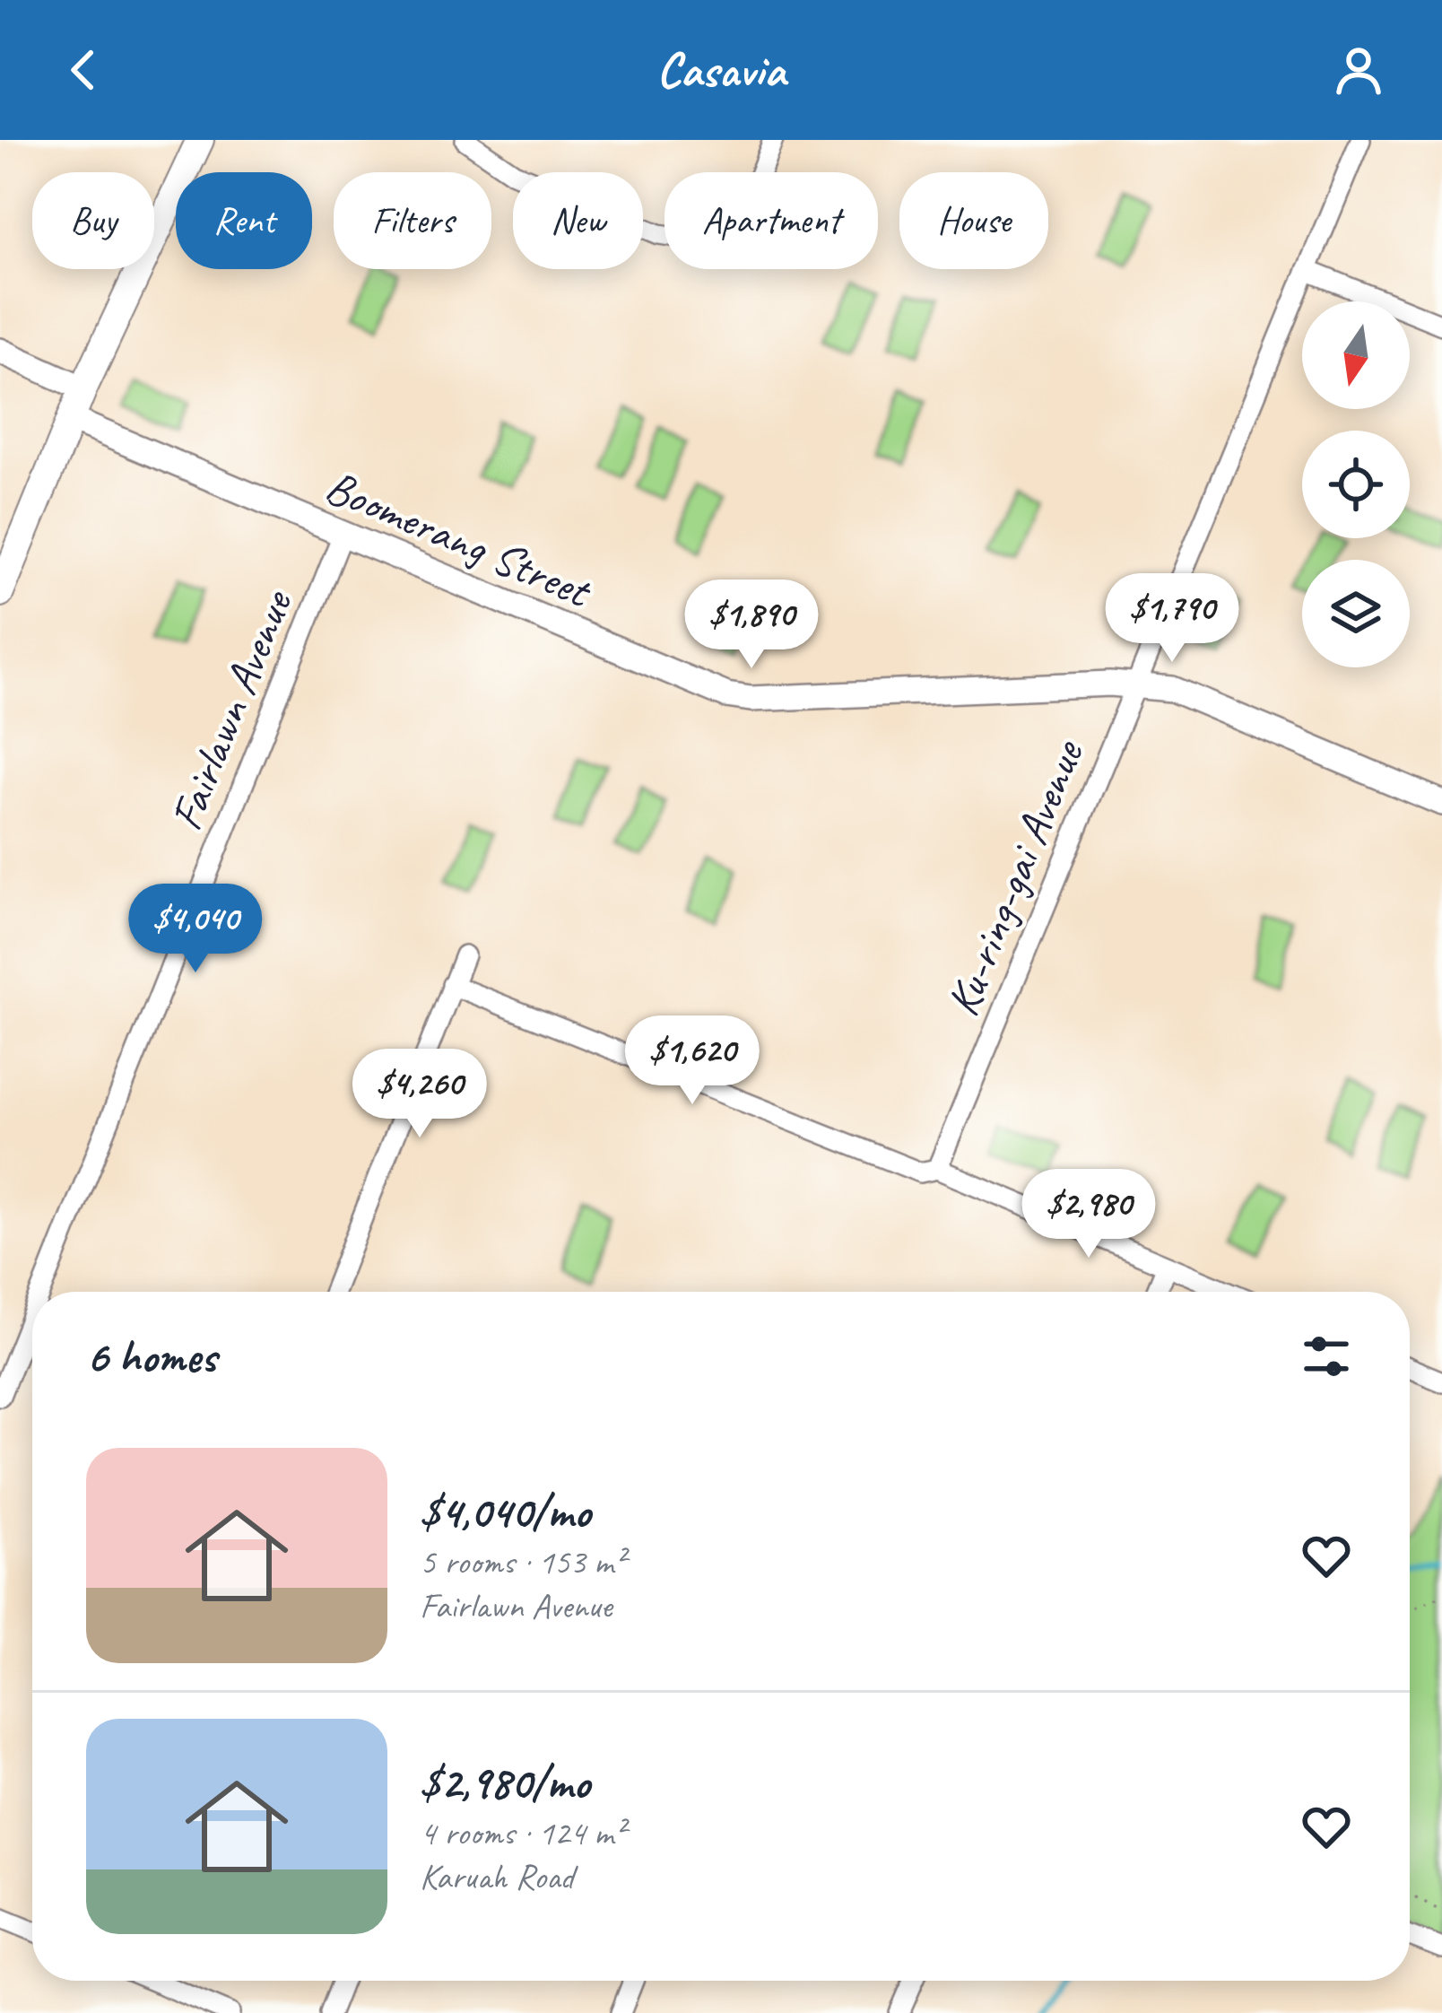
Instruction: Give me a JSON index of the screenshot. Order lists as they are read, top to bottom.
{
  "streets": {
    "street": ["Boomerang Street", "Fairlawn Avenue", "Ku-ring-gai Avenue"]
  },
  "crossings": [
    ["Boomerang Street", "Fairlawn Avenue"],
    ["Boomerang Street", "Ku-ring-gai Avenue"]
  ],
  "north": "bottom",
  "page": {
    "header": "Casavia",
    "chip": [
      "Buy",
      "Rent",
      "Filters",
      "New",
      "Apartment",
      "House"
    ],
    "price": [
      "$1,790",
      "$1,890",
      "$4,040",
      "$1,620",
      "$4,260",
      "$2,980"
    ],
    "heading": "6 homes",
    "list": [
      {
        "name": "$4,040/mo",
        "note": "5 rooms · 153 m² · Fairlawn Avenue"
      },
      {
        "name": "$2,980/mo",
        "note": "4 rooms · 124 m² · Karuah Road"
      }
    ]
  }
}
